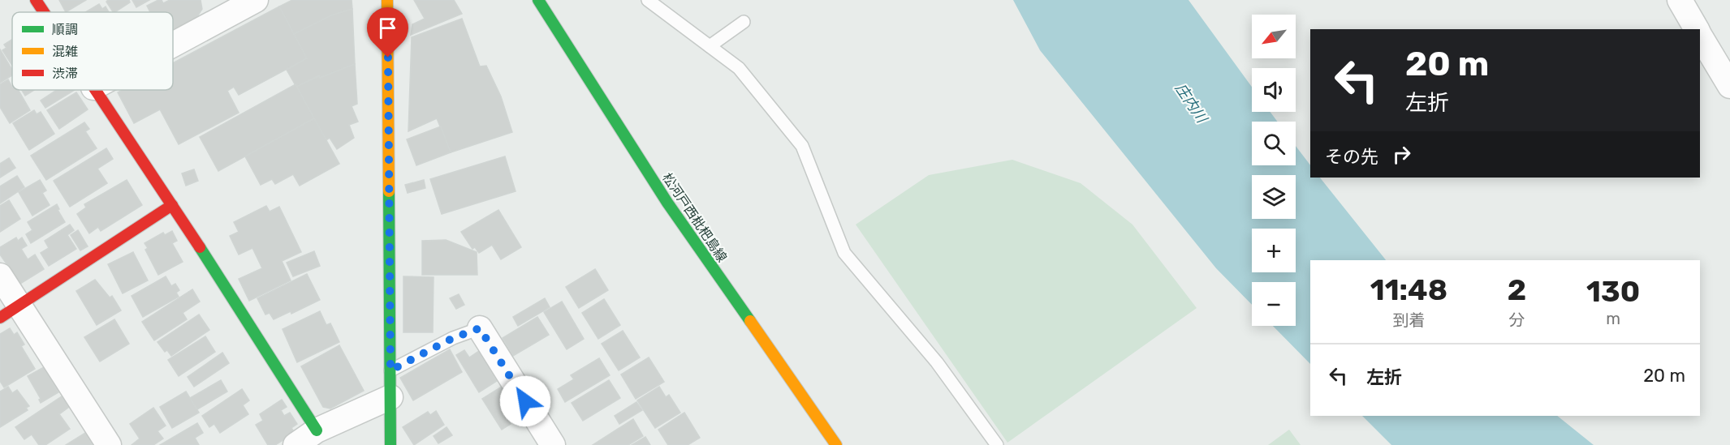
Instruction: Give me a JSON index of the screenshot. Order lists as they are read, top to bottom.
{
  "streets": {
    "street": ["松河戸西枇杷島線"]
  },
  "water": ["庄内川"],
  "legend": ["順調", "混雑", "渋滞"],
  "north": "bottom left",
  "page": {
    "map_buttons": ["+", "−"],
    "turn": ["20 m", "左折"],
    "then": "その先",
    "eta": [
      "11:48",
      "到着",
      "2",
      "分",
      "130",
      "m"
    ],
    "list": [
      {
        "name": "左折",
        "value": "20 m"
      }
    ]
  }
}
